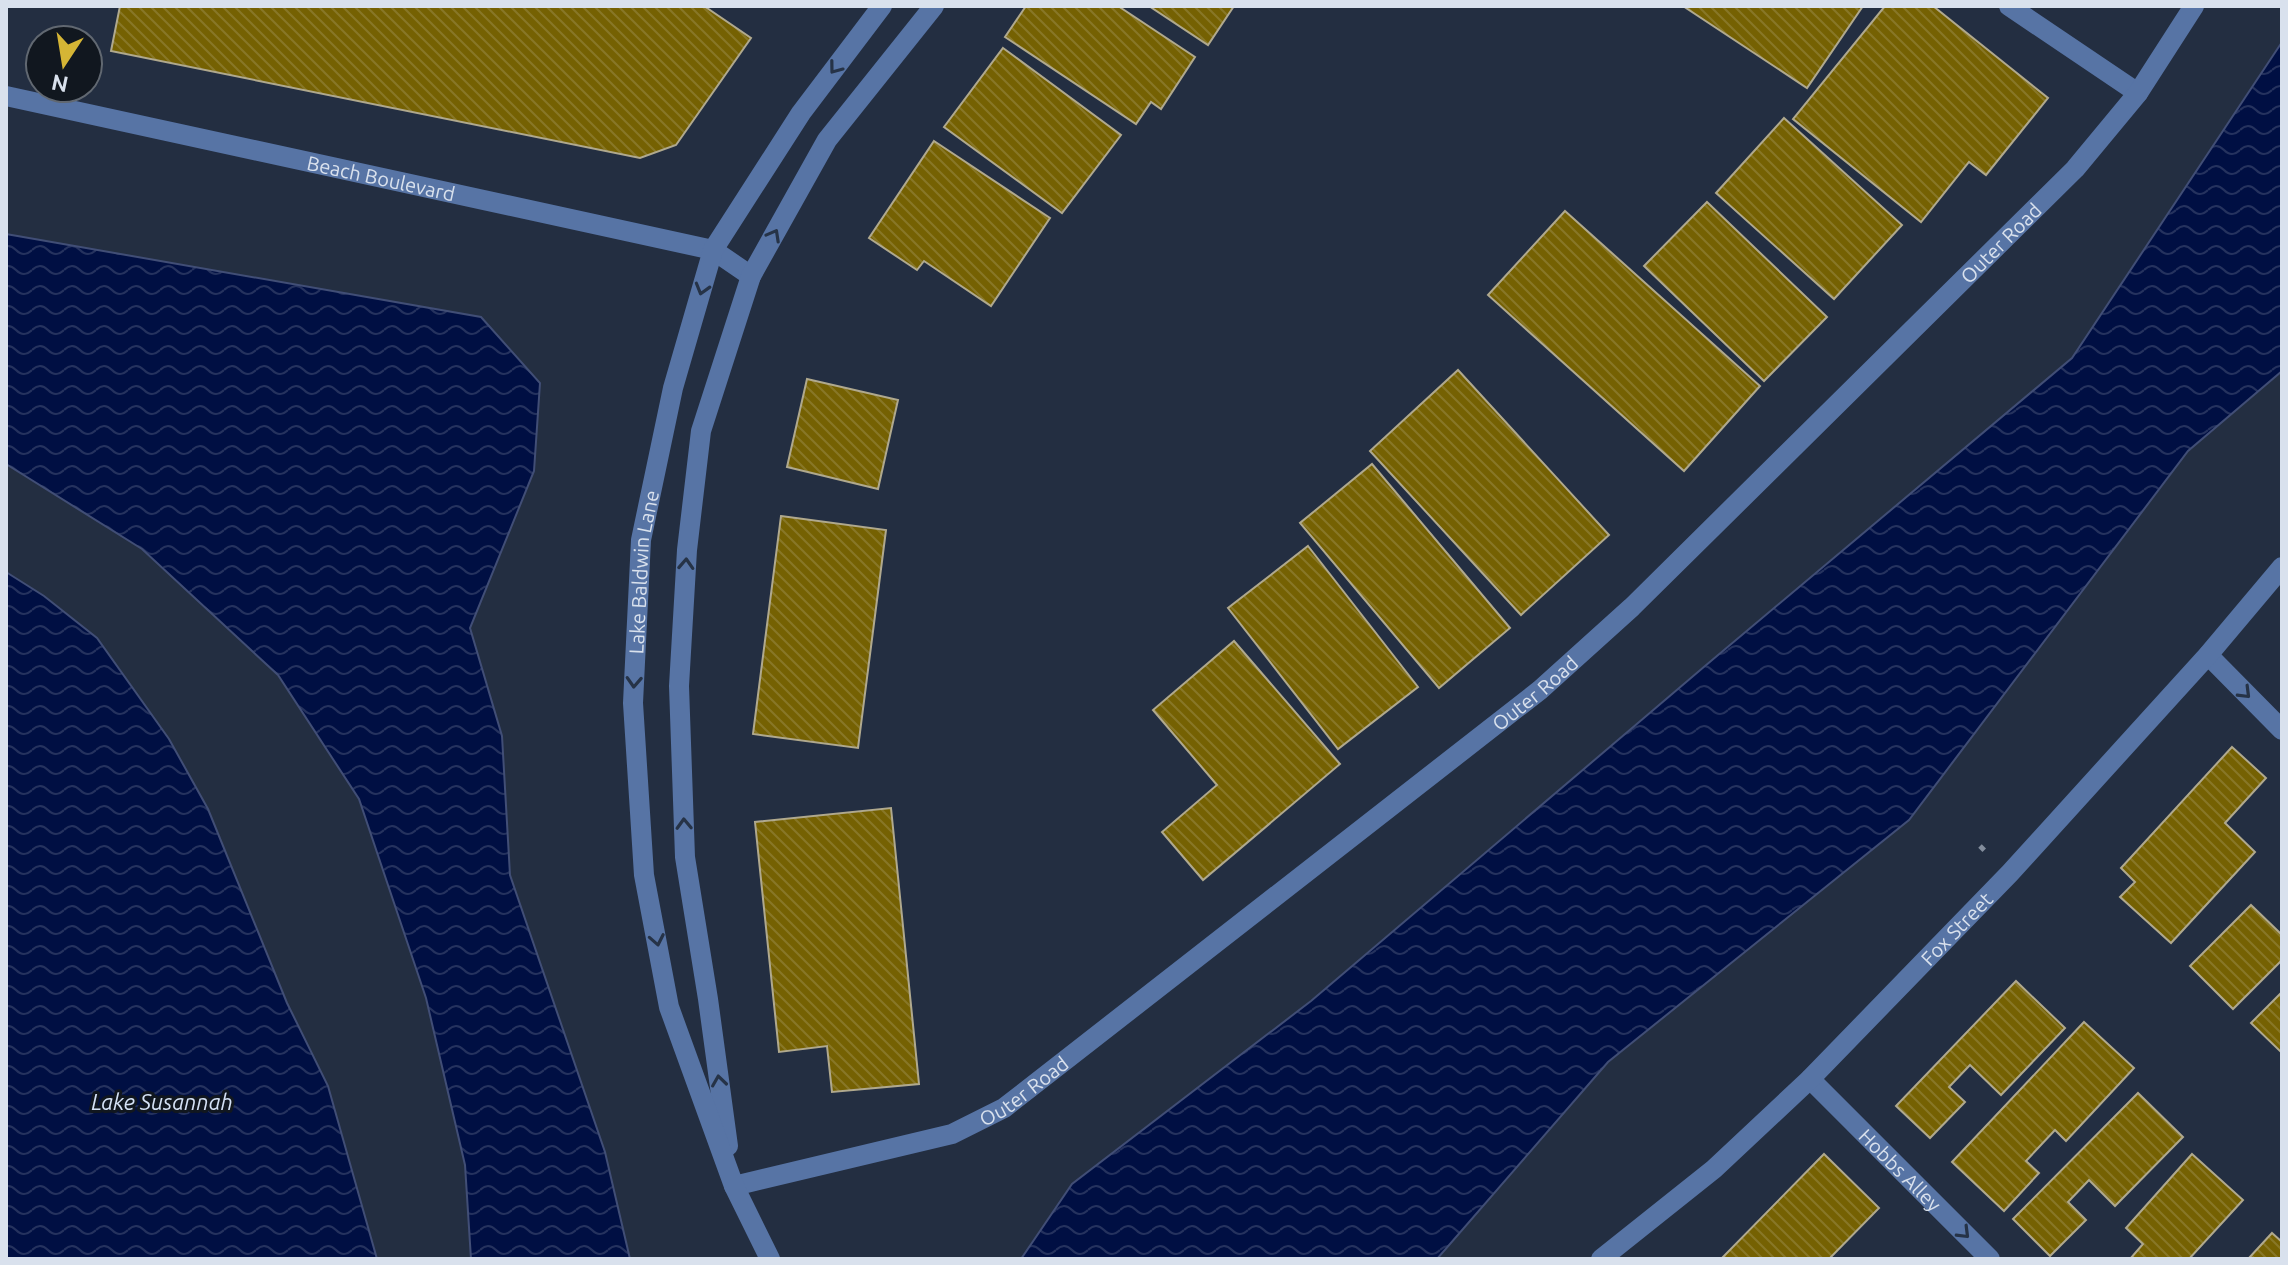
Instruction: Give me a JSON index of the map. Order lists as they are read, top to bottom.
{
  "streets": {
    "street": [
      "Beach Boulevard",
      "Outer Road",
      "Lake Baldwin Lane",
      "Fox Street",
      "Hobbs Alley"
    ]
  },
  "crossings": [
    ["Beach Boulevard", "Lake Baldwin Lane"],
    ["Outer Road", "Lake Baldwin Lane"],
    ["Fox Street", "Hobbs Alley"]
  ],
  "one_way": ["Hobbs Alley"],
  "water": ["Lake Susannah"],
  "north": "bottom"
}
